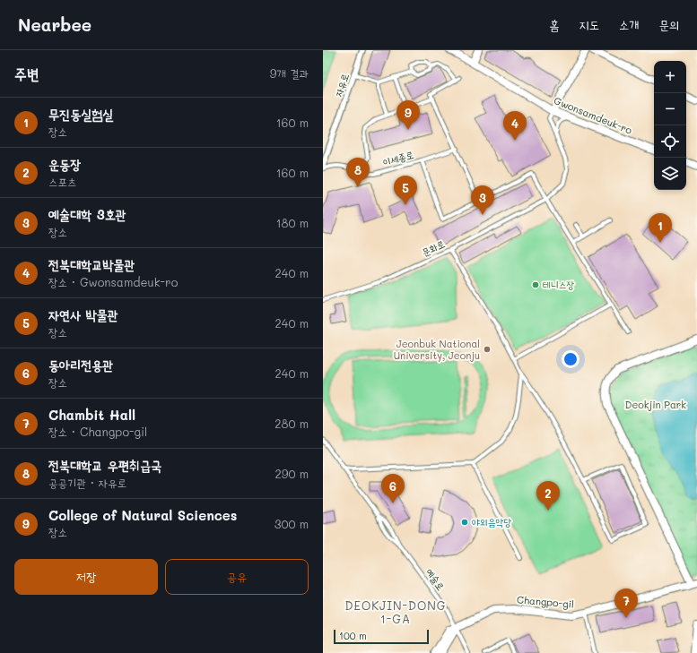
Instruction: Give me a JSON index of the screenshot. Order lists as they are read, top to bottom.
{
  "streets": {
    "street": ["자유로", "Gwonsamdeuk-ro", "Changpo-gil"],
    "lane": ["이세종로", "문화로", "예술로"]
  },
  "crossings": [
    ["자유로", "이세종로"],
    ["Gwonsamdeuk-ro", "문화로"],
    ["예술로", "Changpo-gil"]
  ],
  "districts": ["DEOKJIN-DONG 1-GA"],
  "parks": ["Deokjin Park"],
  "places": ["테니스장", "Jeonbuk National University, Jeonju", "야외음악당"],
  "scale_bar": "100 m",
  "page": {
    "header": "Nearbee",
    "nav": [
      "홈",
      "지도",
      "소개",
      "문의"
    ],
    "heading": ["주변", "9개 결과"],
    "map_buttons": ["+", "−"],
    "list": [
      {
        "mark": "1",
        "name": "무진동실험실",
        "note": "장소",
        "value": "160 m"
      },
      {
        "mark": "2",
        "name": "운동장",
        "note": "스포츠",
        "value": "160 m"
      },
      {
        "mark": "3",
        "name": "예술대학 3호관",
        "note": "장소",
        "value": "180 m"
      },
      {
        "mark": "4",
        "name": "전북대학교박물관",
        "note": "장소 · Gwonsamdeuk-ro",
        "value": "240 m"
      },
      {
        "mark": "5",
        "name": "자연사 박물관",
        "note": "장소",
        "value": "240 m"
      },
      {
        "mark": "6",
        "name": "동아리전용관",
        "note": "장소",
        "value": "240 m"
      },
      {
        "mark": "7",
        "name": "Chambit Hall",
        "note": "장소 · Changpo-gil",
        "value": "280 m"
      },
      {
        "mark": "8",
        "name": "전북대학교 우편취급국",
        "note": "공공기관 · 자유로",
        "value": "290 m"
      },
      {
        "mark": "9",
        "name": "College of Natural Sciences",
        "note": "장소",
        "value": "300 m"
      }
    ],
    "pins": [
      "9",
      "4",
      "8",
      "5",
      "3",
      "1",
      "6",
      "2",
      "7"
    ],
    "buttons": ["저장", "공유"],
    "scale": "100 m"
  }
}
